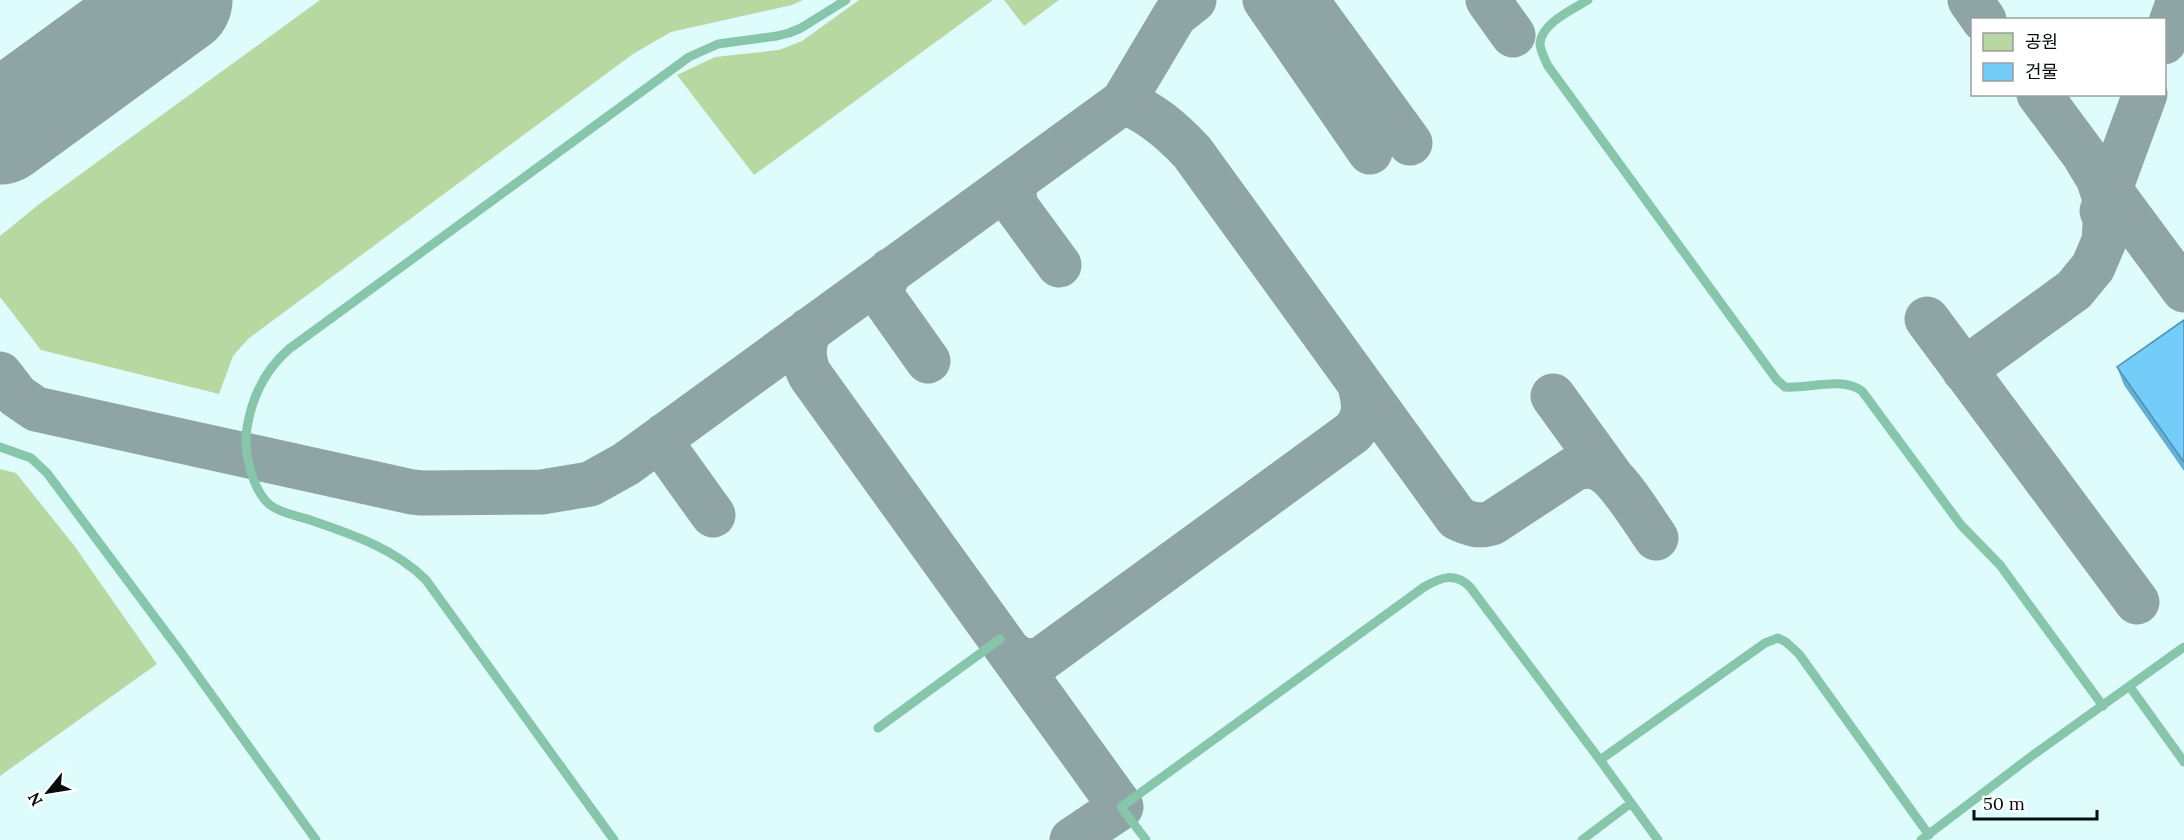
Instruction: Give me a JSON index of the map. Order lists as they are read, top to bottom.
{
  "legend": ["공원", "건물"],
  "scale_bar": "50 m",
  "north": "bottom left"
}
